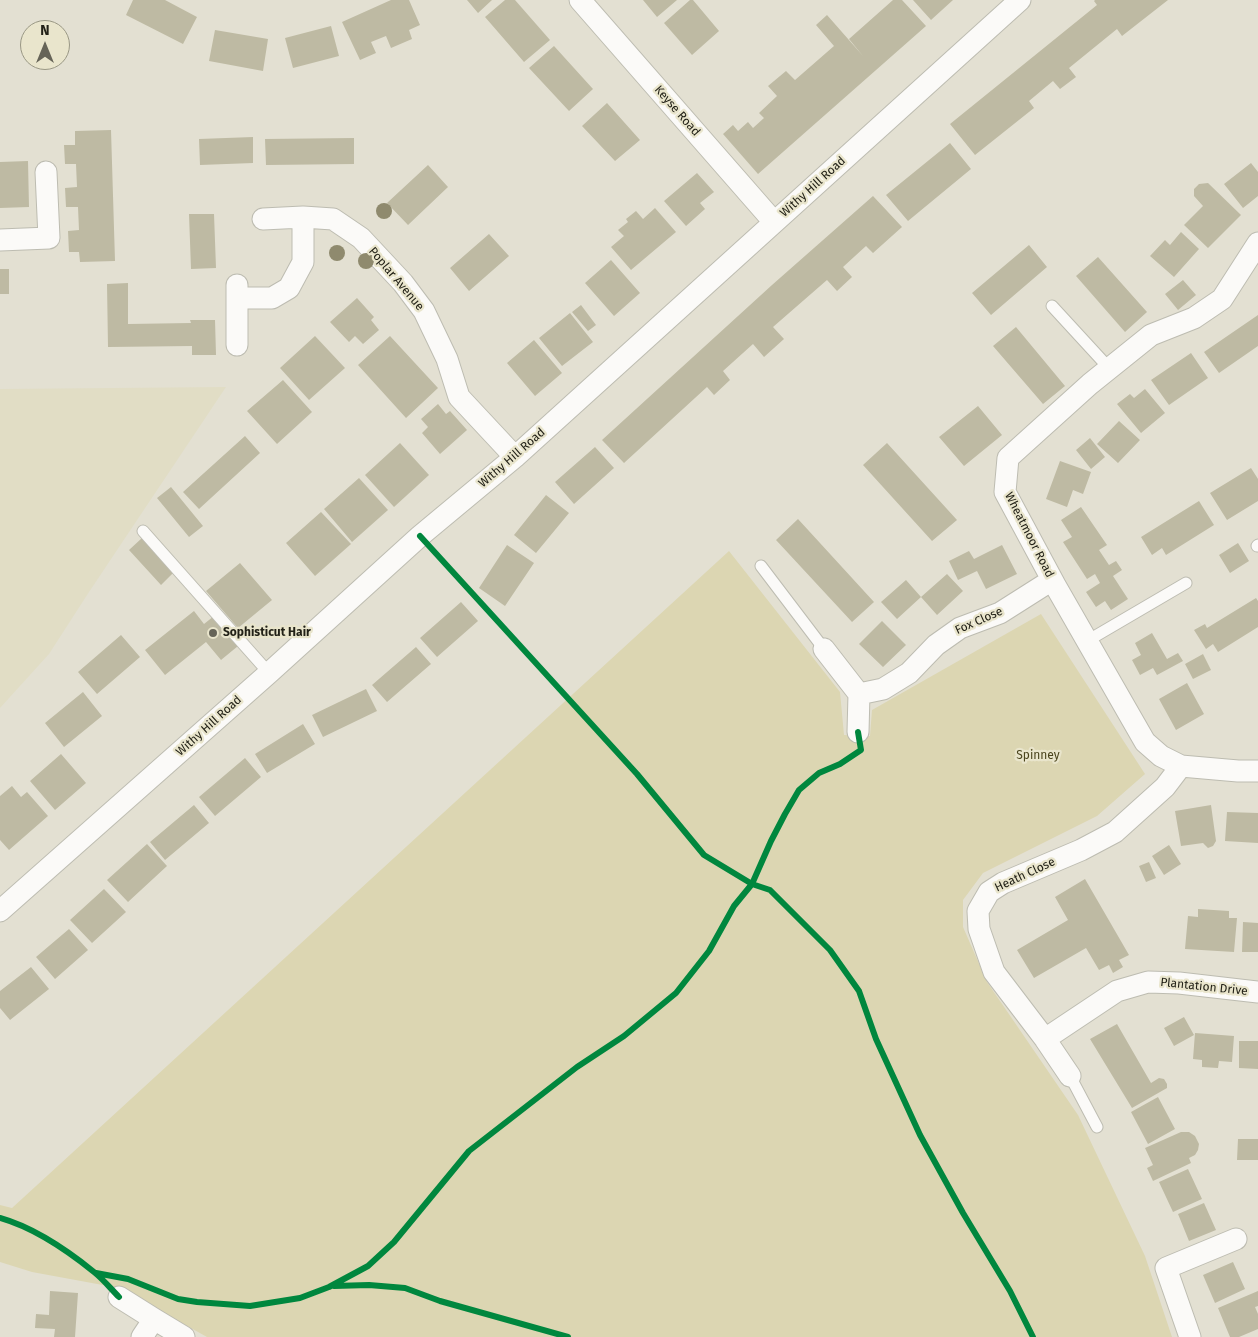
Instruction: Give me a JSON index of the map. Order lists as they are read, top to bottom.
{
  "streets": {
    "street": [
      "Keyse Road",
      "Withy Hill Road",
      "Poplar Avenue",
      "Wheatmoor Road",
      "Fox Close",
      "Heath Close",
      "Plantation Drive"
    ]
  },
  "crossings": [
    ["Keyse Road", "Withy Hill Road"],
    ["Withy Hill Road", "Poplar Avenue"],
    ["Wheatmoor Road", "Fox Close"],
    ["Wheatmoor Road", "Heath Close"],
    ["Heath Close", "Plantation Drive"]
  ],
  "parks": ["Spinney"],
  "places": ["Sophisticut Hair"],
  "north": "top"
}
